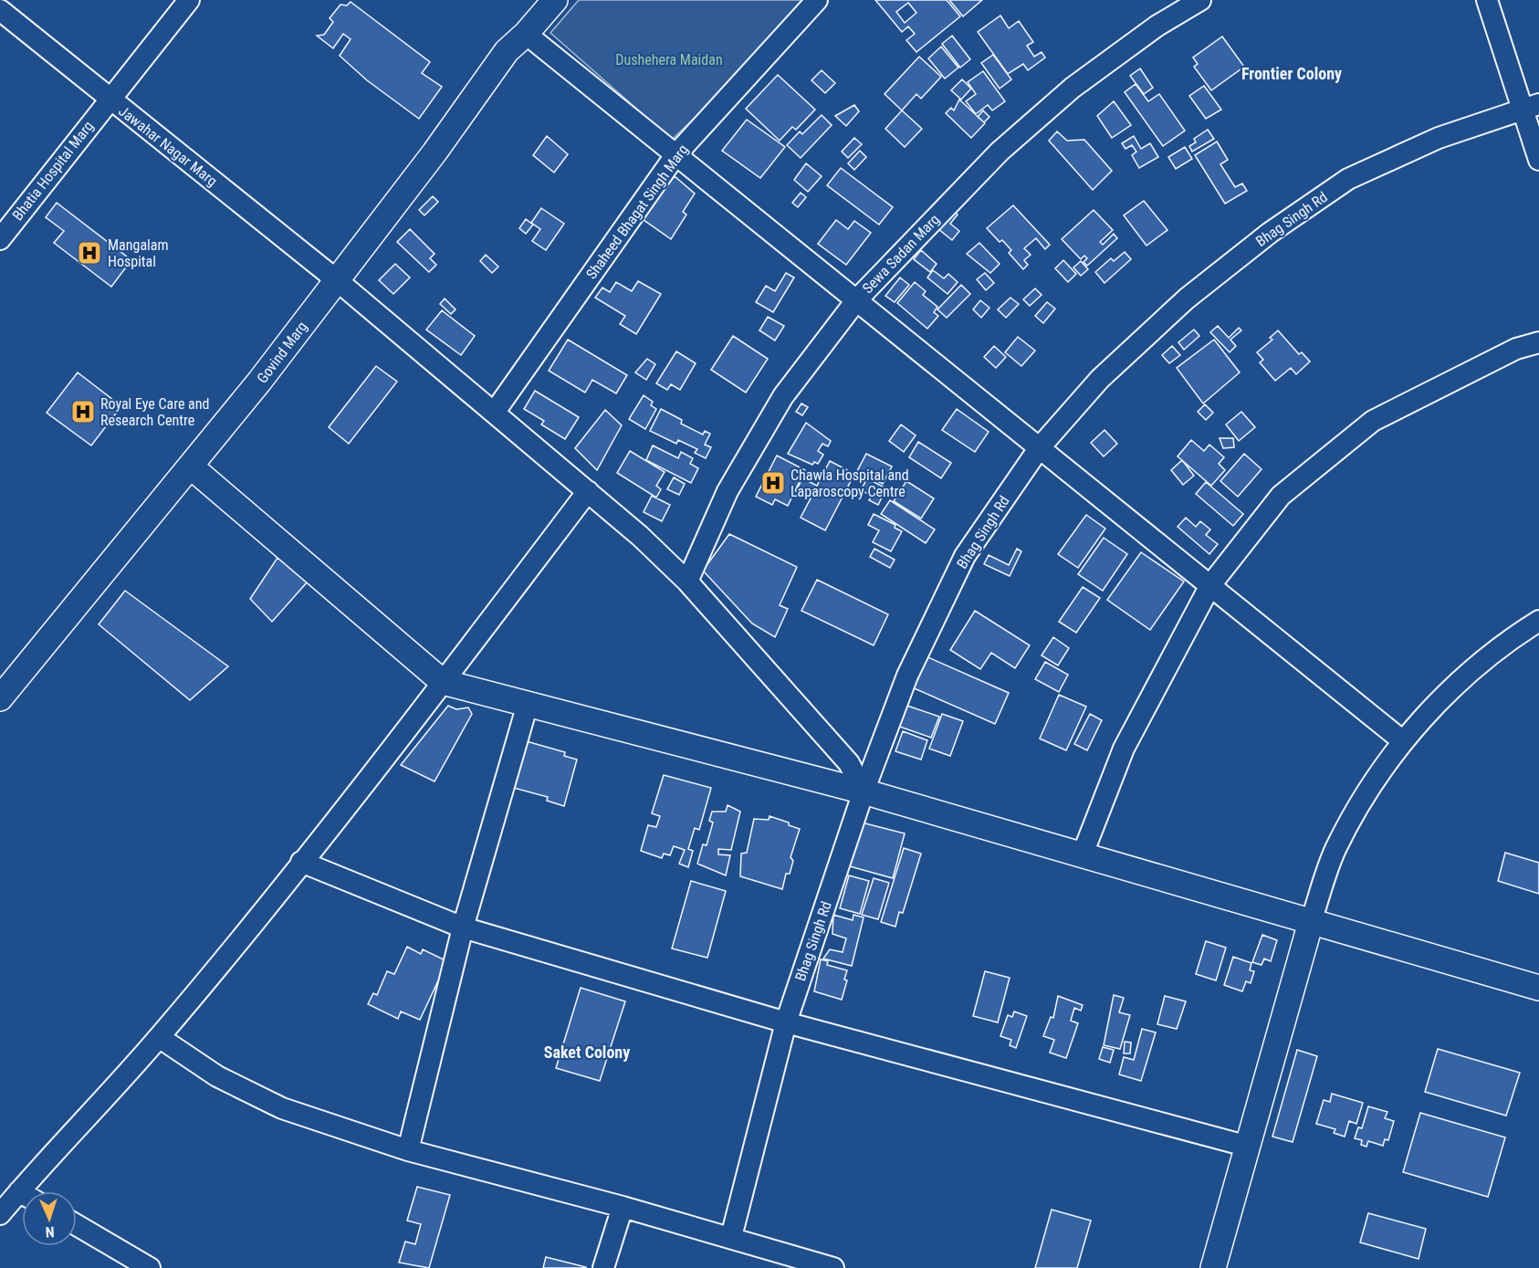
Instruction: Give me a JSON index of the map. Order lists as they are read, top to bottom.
{
  "streets": {
    "street": [
      "Jawahar Nagar Marg",
      "Bhatia Hospital Marg",
      "Shaheed Bhagat Singh Marg",
      "Bhag Singh Rd",
      "Sewa Sadan Marg",
      "Govind Marg"
    ]
  },
  "crossings": [
    ["Jawahar Nagar Marg", "Bhatia Hospital Marg"],
    ["Jawahar Nagar Marg", "Shaheed Bhagat Singh Marg"],
    ["Jawahar Nagar Marg", "Bhag Singh Rd"],
    ["Jawahar Nagar Marg", "Sewa Sadan Marg"],
    ["Jawahar Nagar Marg", "Govind Marg"]
  ],
  "districts": ["Frontier Colony", "Saket Colony"],
  "parks": ["Dushehera Maidan"],
  "places": {
    "hospital": ["Mangalam Hospital", "Royal Eye Care and Research Centre", "Chawla Hospital and Laparoscopy Centre"]
  },
  "north": "bottom"
}
